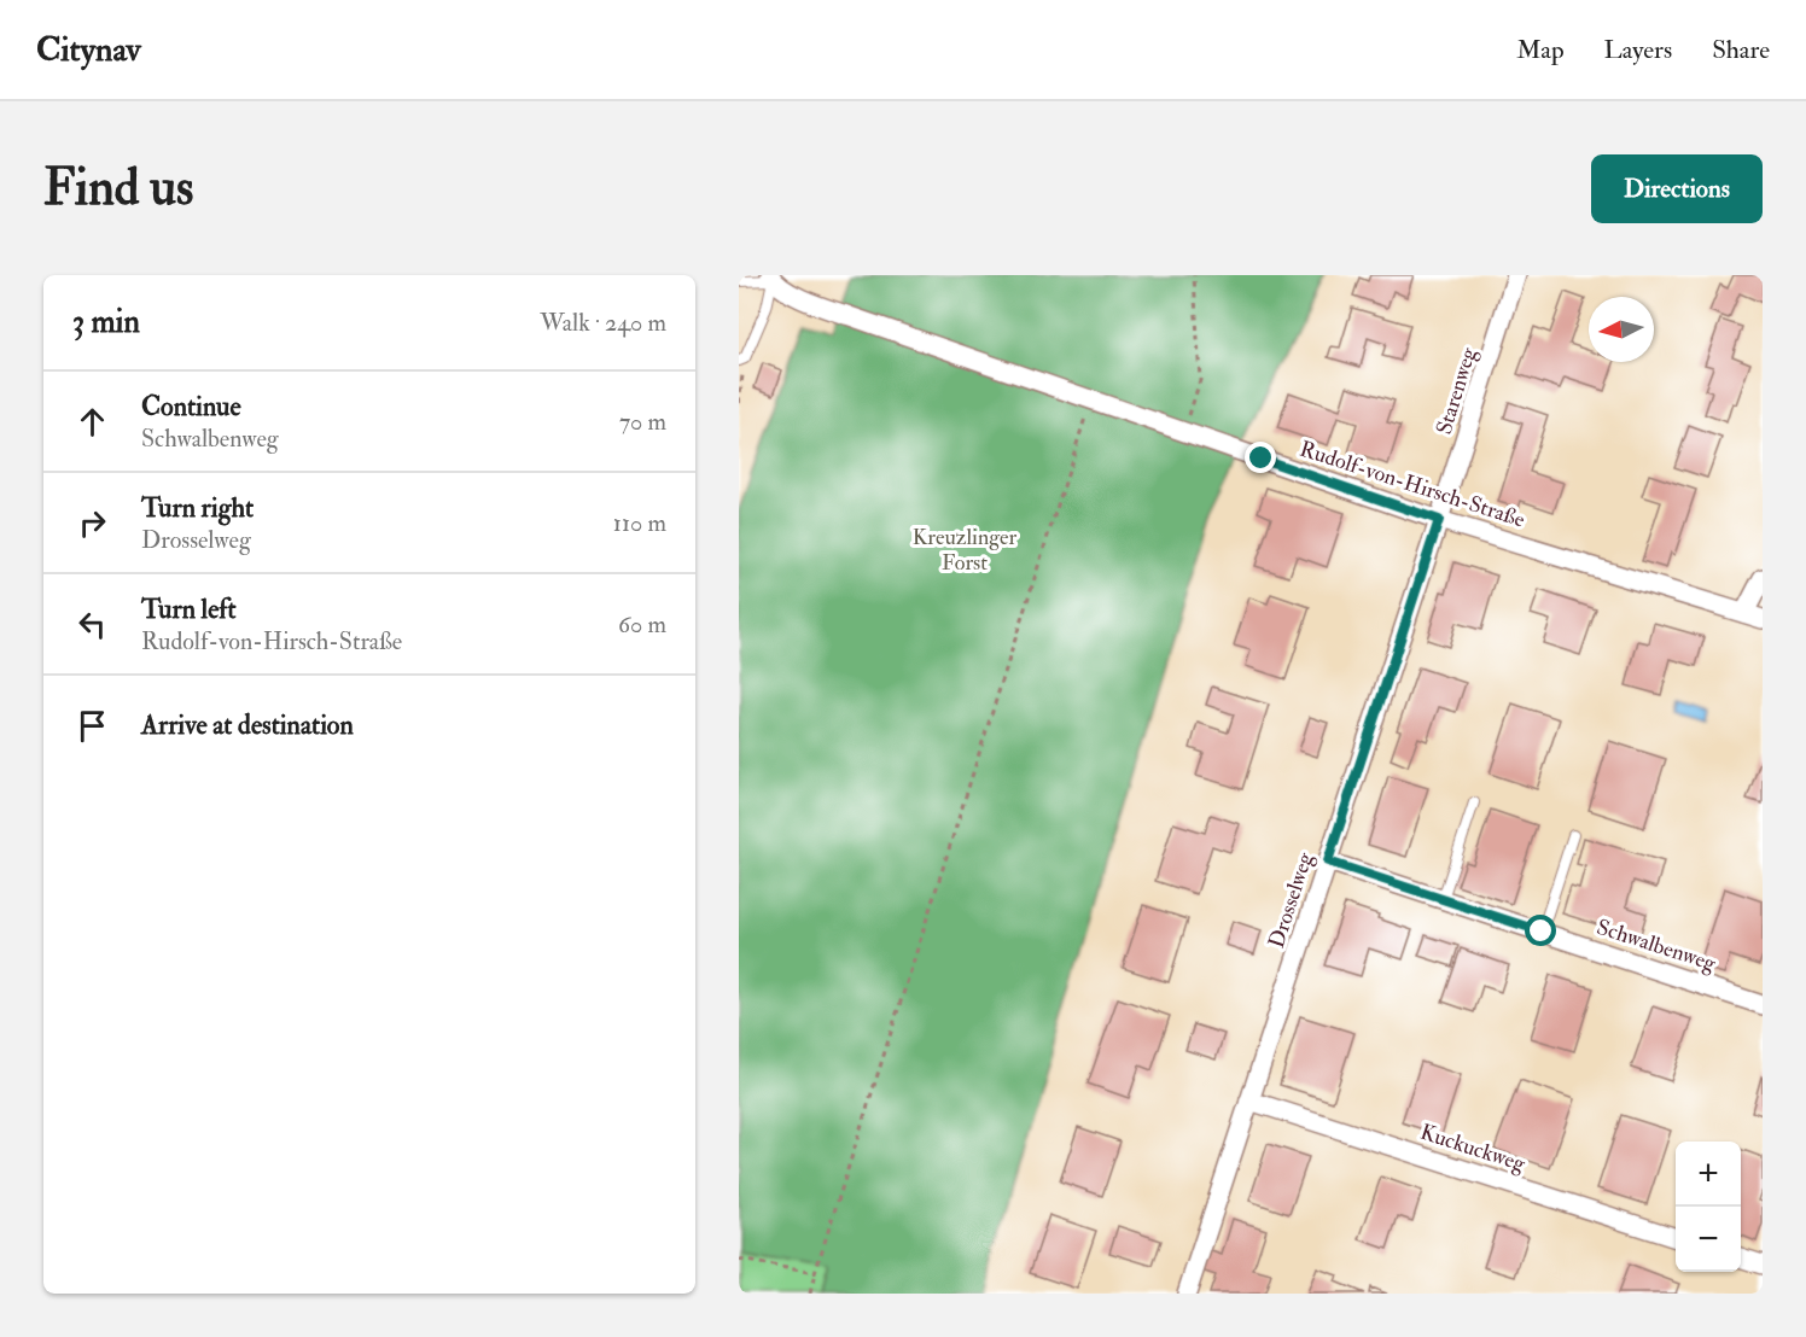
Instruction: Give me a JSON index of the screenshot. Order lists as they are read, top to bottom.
{
  "streets": {
    "street": [
      "Starenweg",
      "Rudolf-von-Hirsch-Straße",
      "Drosselweg",
      "Schwalbenweg",
      "Kuckuckweg"
    ]
  },
  "crossings": [
    ["Starenweg", "Rudolf-von-Hirsch-Straße"],
    ["Starenweg", "Drosselweg"],
    ["Rudolf-von-Hirsch-Straße", "Drosselweg"],
    ["Drosselweg", "Schwalbenweg"],
    ["Drosselweg", "Kuckuckweg"]
  ],
  "parks": ["Kreuzlinger Forst"],
  "north": "left",
  "page": {
    "header": "Citynav",
    "nav": ["Map", "Layers", "Share"],
    "buttons": "Directions",
    "title": "Find us",
    "heading": ["3 min", "Walk · 240 m"],
    "list": [
      ["Continue", "Schwalbenweg", "70 m"],
      ["Turn right", "Drosselweg", "110 m"],
      ["Turn left", "Rudolf-von-Hirsch-Straße", "60 m"],
      "Arrive at destination"
    ],
    "map_buttons": ["+", "−"]
  }
}
